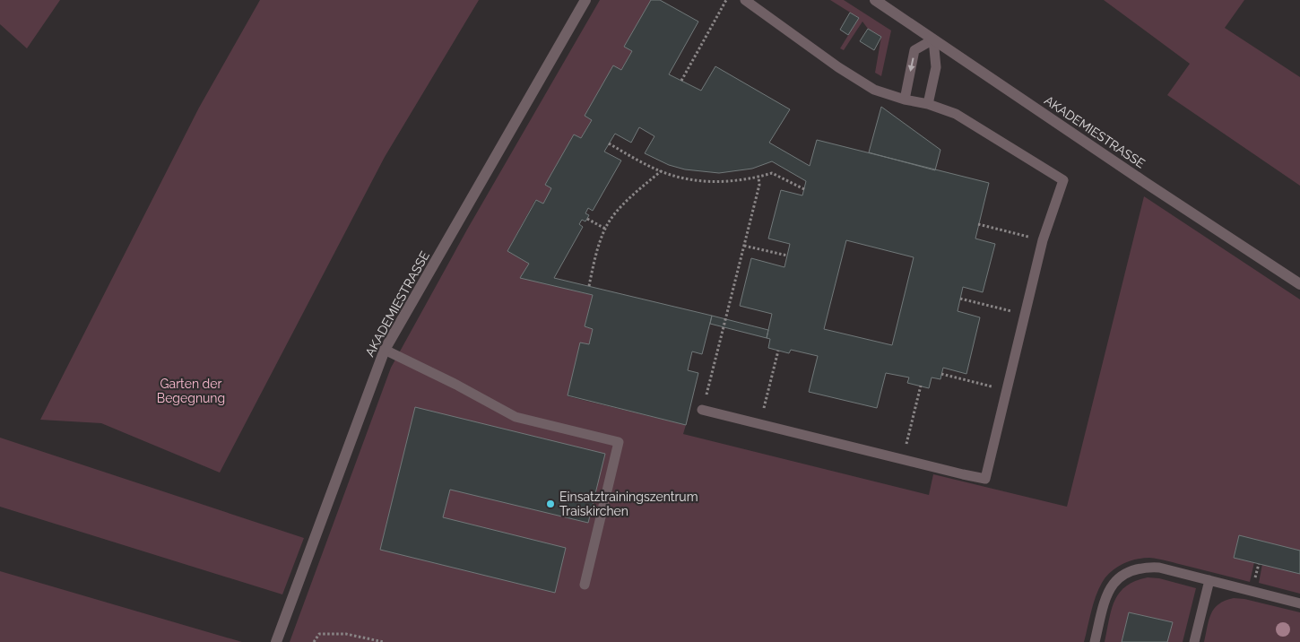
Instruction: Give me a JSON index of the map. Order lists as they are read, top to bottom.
{
  "streets": {
    "street": ["AKADEMIESTRASSE"]
  },
  "parks": ["Garten der Begegnung"],
  "places": ["Einsatztrainingszentrum Traiskirchen"]
}
